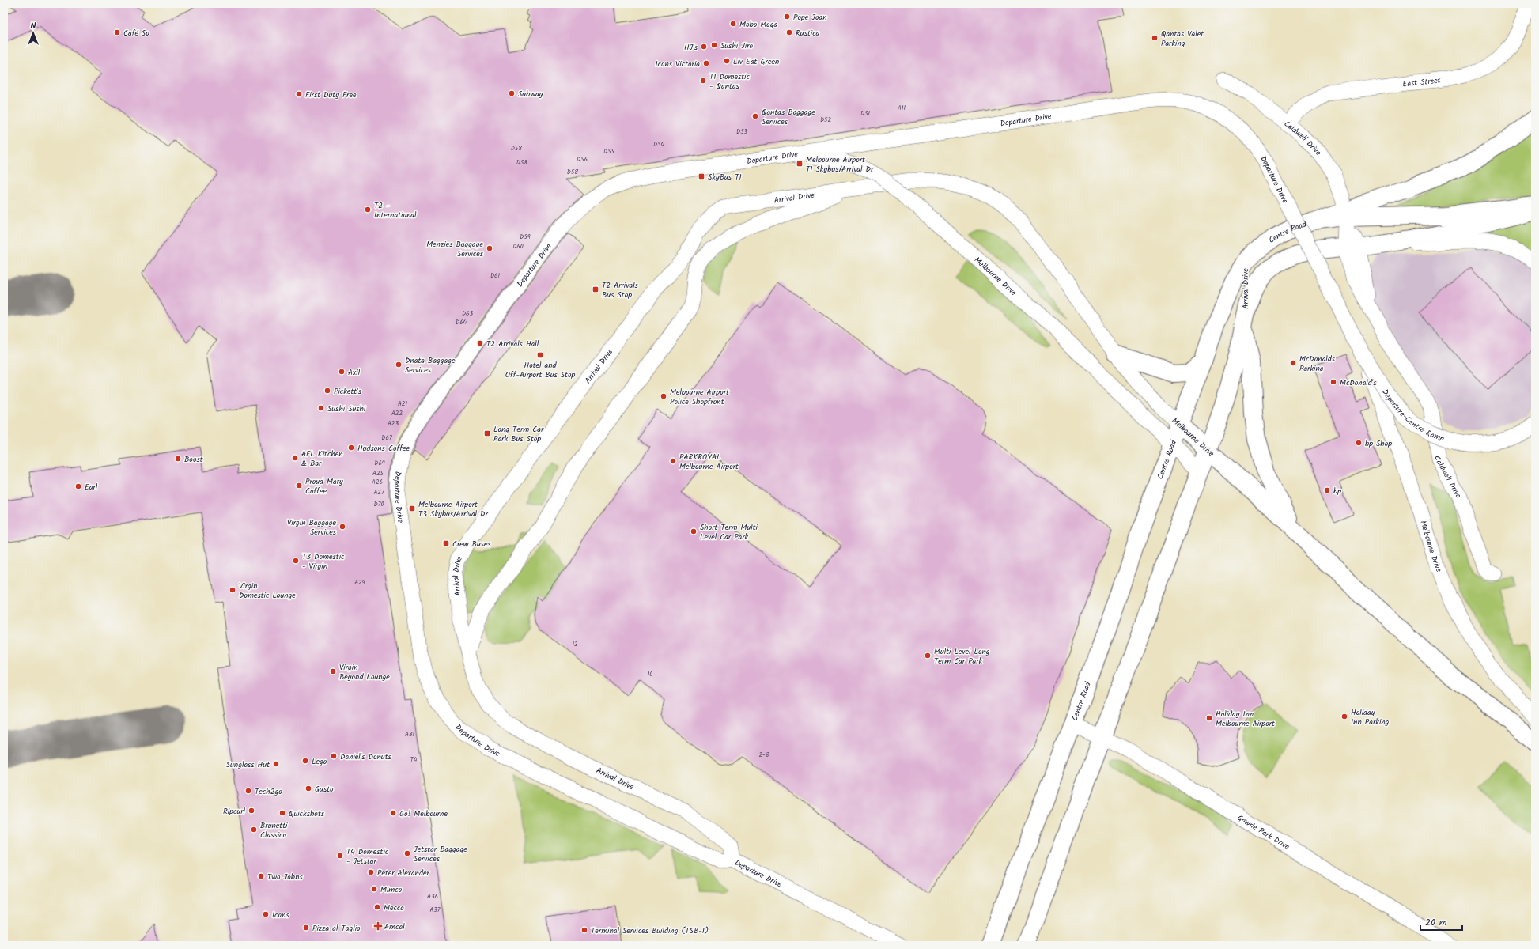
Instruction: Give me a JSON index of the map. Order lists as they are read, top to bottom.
{
  "streets": {
    "main road": ["Arrival Drive", "Centre Road", "Melbourne Drive"],
    "street": [
      "East Street",
      "Departure Drive",
      "Caldwell Drive",
      "Departure-Centre Ramp",
      "Gowrie Park Drive"
    ]
  },
  "crossings": [
    ["East Street", "Caldwell Drive"],
    ["Departure Drive", "Arrival Drive"],
    ["Departure Drive", "Melbourne Drive"],
    ["Departure Drive", "Departure-Centre Ramp"],
    ["Caldwell Drive", "Centre Road"],
    ["Arrival Drive", "Centre Road"],
    ["Arrival Drive", "Melbourne Drive"],
    ["Centre Road", "Melbourne Drive"],
    ["Centre Road", "Gowrie Park Drive"],
    ["Melbourne Drive", "Departure-Centre Ramp"]
  ],
  "places": {
    "other": [
      "Pope Joan",
      "Mobo Moga",
      "Café So",
      "Rustica",
      "Qantas Valet Parking",
      "Sushi Jiro",
      "HJ's",
      "Liv Eat Green",
      "Icons Victoria",
      "T1 Domestic - Qantas",
      "Subway",
      "First Duty Free",
      "Qantas Baggage Services",
      "T2 - International",
      "Menzies Baggage Services",
      "T2 Arrivals Hall",
      "McDonalds Parking",
      "Dnata Baggage Services",
      "Axil",
      "McDonald's",
      "Pickett's",
      "Melbourne Airport Police Shopfront",
      "Sushi Sushi",
      "bp Shop",
      "Hudsons Coffee",
      "AFL Kitchen & Bar",
      "Boost",
      "PARKROYAL Melbourne Airport",
      "Proud Mary Coffee",
      "Earl",
      "bp",
      "Virgin Baggage Services",
      "Short Term Multi Level Car Park",
      "T3 Domestic - Virgin",
      "Virgin Domestic Lounge",
      "Multi Level Long Term Car Park",
      "Virgin Beyond Lounge",
      "Holiday Inn Parking",
      "Holiday Inn Melbourne Airport",
      "Daniel's Donuts",
      "Lego",
      "Sunglass Hut",
      "Gusto",
      "Tech2go",
      "Ripcurl",
      "Quickshots",
      "Go! Melbourne",
      "Brunetti Classico",
      "Jetstar Baggage Services",
      "T4 Domestic - Jetstar",
      "Peter Alexander",
      "Two Johns",
      "Mimco",
      "Mecca",
      "Icons",
      "Pizza al Taglio",
      "Terminal Services Building (TSB-1)"
    ],
    "transit": [
      "Melbourne Airport T1 Skybus/Arrival Dr",
      "SkyBus T1",
      "T2 Arrivals Bus Stop",
      "Hotel and Off-Airport Bus Stop",
      "Long Term Car Park Bus Stop",
      "Melbourne Airport T3 Skybus/Arrival Dr",
      "Crew Buses"
    ],
    "health": ["Amcal"]
  },
  "house_numbers": [
    "A11",
    "D51",
    "D52",
    "D53",
    "D54",
    "D58",
    "D55",
    "D56",
    "D58",
    "D58",
    "D59",
    "D60",
    "D61",
    "D63",
    "D64",
    "A21",
    "A22",
    "A23",
    "D67",
    "D69",
    "A25",
    "A26",
    "A27",
    "D70",
    "A29",
    "12",
    "10",
    "A31",
    "2-8",
    "T4",
    "A36",
    "A37"
  ],
  "scale_bar": "20 m",
  "north": "top"
}
